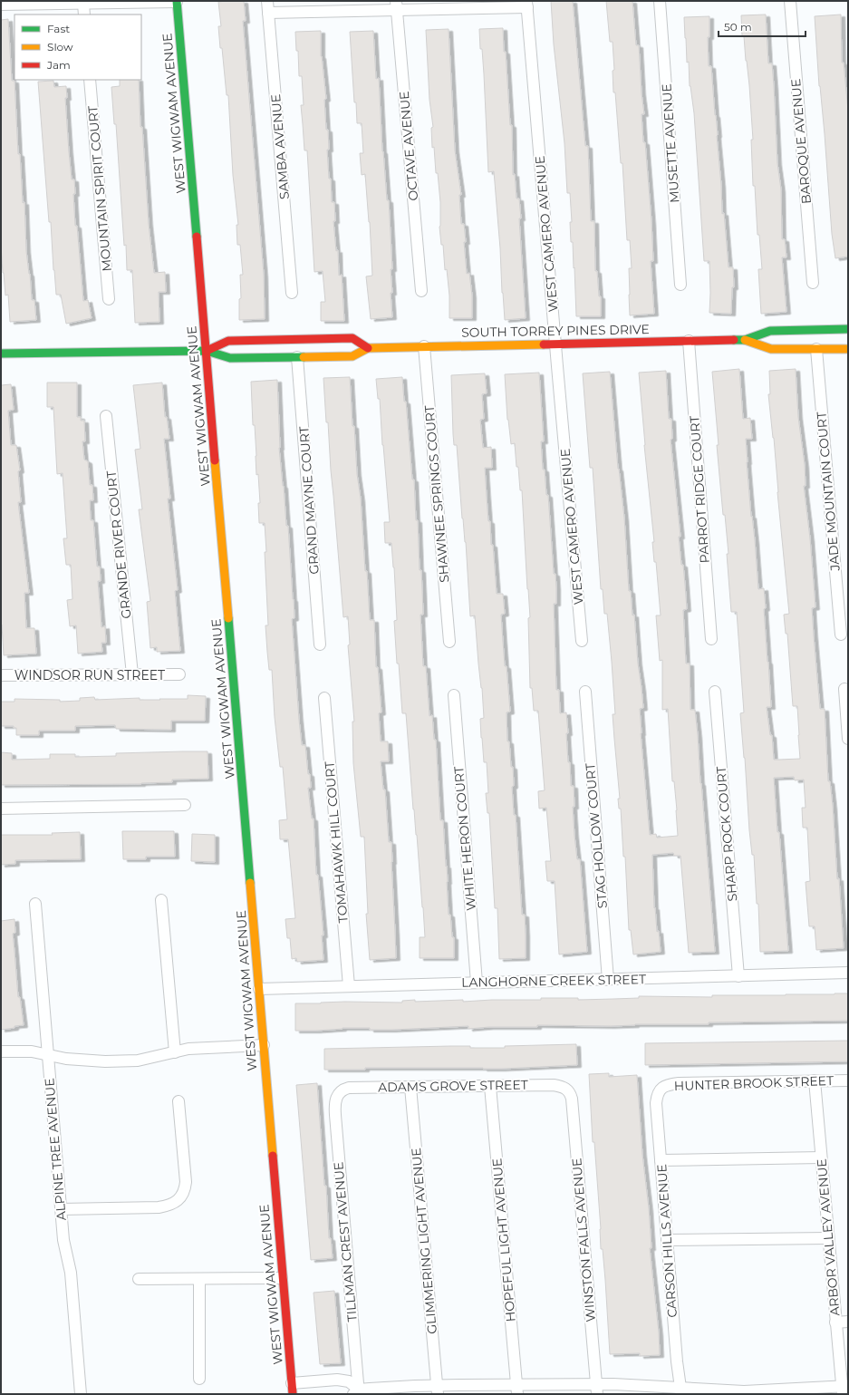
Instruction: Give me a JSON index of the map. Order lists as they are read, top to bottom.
{
  "streets": {
    "street": [
      "WEST WIGWAM AVENUE",
      "BAROQUE AVENUE",
      "MUSETTE AVENUE",
      "OCTAVE AVENUE",
      "SAMBA AVENUE",
      "MOUNTAIN SPIRIT COURT",
      "WEST CAMERO AVENUE",
      "SOUTH TORREY PINES DRIVE",
      "PARROT RIDGE COURT",
      "JADE MOUNTAIN COURT",
      "SHAWNEE SPRINGS COURT",
      "GRAND MAYNE COURT",
      "GRANDE RIVER COURT",
      "WINDSOR RUN STREET",
      "SHARP ROCK COURT",
      "STAG HOLLOW COURT",
      "WHITE HERON COURT",
      "TOMAHAWK HILL COURT",
      "LANGHORNE CREEK STREET",
      "HUNTER BROOK STREET",
      "ADAMS GROVE STREET",
      "ALPINE TREE AVENUE",
      "ARBOR VALLEY AVENUE",
      "HOPEFUL LIGHT AVENUE",
      "WINSTON FALLS AVENUE",
      "GLIMMERING LIGHT AVENUE",
      "CARSON HILLS AVENUE",
      "TILLMAN CREST AVENUE"
    ]
  },
  "crossings": [
    ["WEST WIGWAM AVENUE", "SOUTH TORREY PINES DRIVE"],
    ["WEST WIGWAM AVENUE", "LANGHORNE CREEK STREET"],
    ["WEST CAMERO AVENUE", "SOUTH TORREY PINES DRIVE"],
    ["SOUTH TORREY PINES DRIVE", "PARROT RIDGE COURT"],
    ["SOUTH TORREY PINES DRIVE", "JADE MOUNTAIN COURT"],
    ["SOUTH TORREY PINES DRIVE", "SHAWNEE SPRINGS COURT"],
    ["SOUTH TORREY PINES DRIVE", "GRAND MAYNE COURT"],
    ["GRANDE RIVER COURT", "WINDSOR RUN STREET"],
    ["SHARP ROCK COURT", "LANGHORNE CREEK STREET"],
    ["STAG HOLLOW COURT", "LANGHORNE CREEK STREET"],
    ["WHITE HERON COURT", "LANGHORNE CREEK STREET"],
    ["TOMAHAWK HILL COURT", "LANGHORNE CREEK STREET"],
    ["HUNTER BROOK STREET", "ARBOR VALLEY AVENUE"],
    ["HUNTER BROOK STREET", "CARSON HILLS AVENUE"],
    ["ADAMS GROVE STREET", "HOPEFUL LIGHT AVENUE"],
    ["ADAMS GROVE STREET", "WINSTON FALLS AVENUE"],
    ["ADAMS GROVE STREET", "GLIMMERING LIGHT AVENUE"],
    ["ADAMS GROVE STREET", "TILLMAN CREST AVENUE"]
  ],
  "legend": ["Fast", "Slow", "Jam"],
  "scale_bar": "50 m"
}
